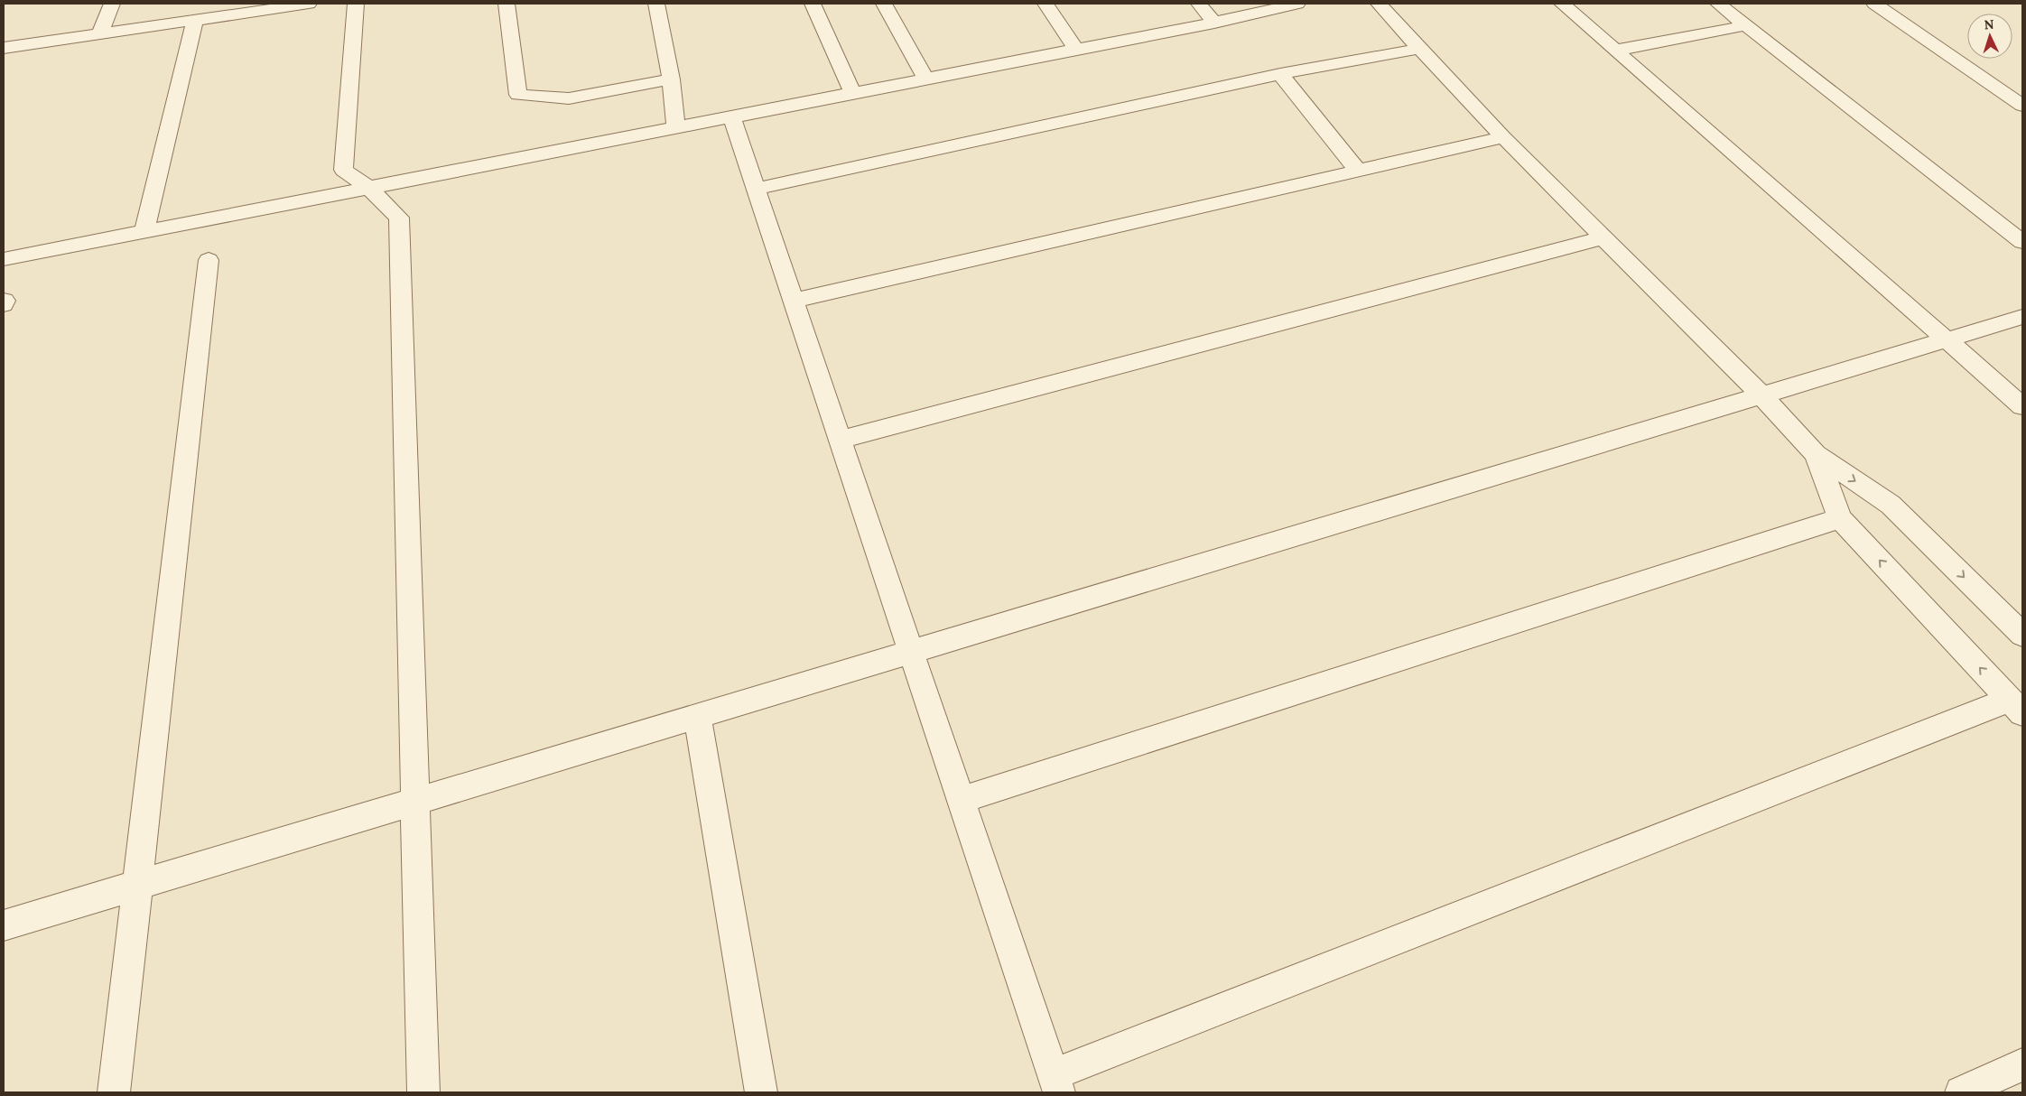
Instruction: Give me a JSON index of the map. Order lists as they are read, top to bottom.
{
  "north": "top"
}
